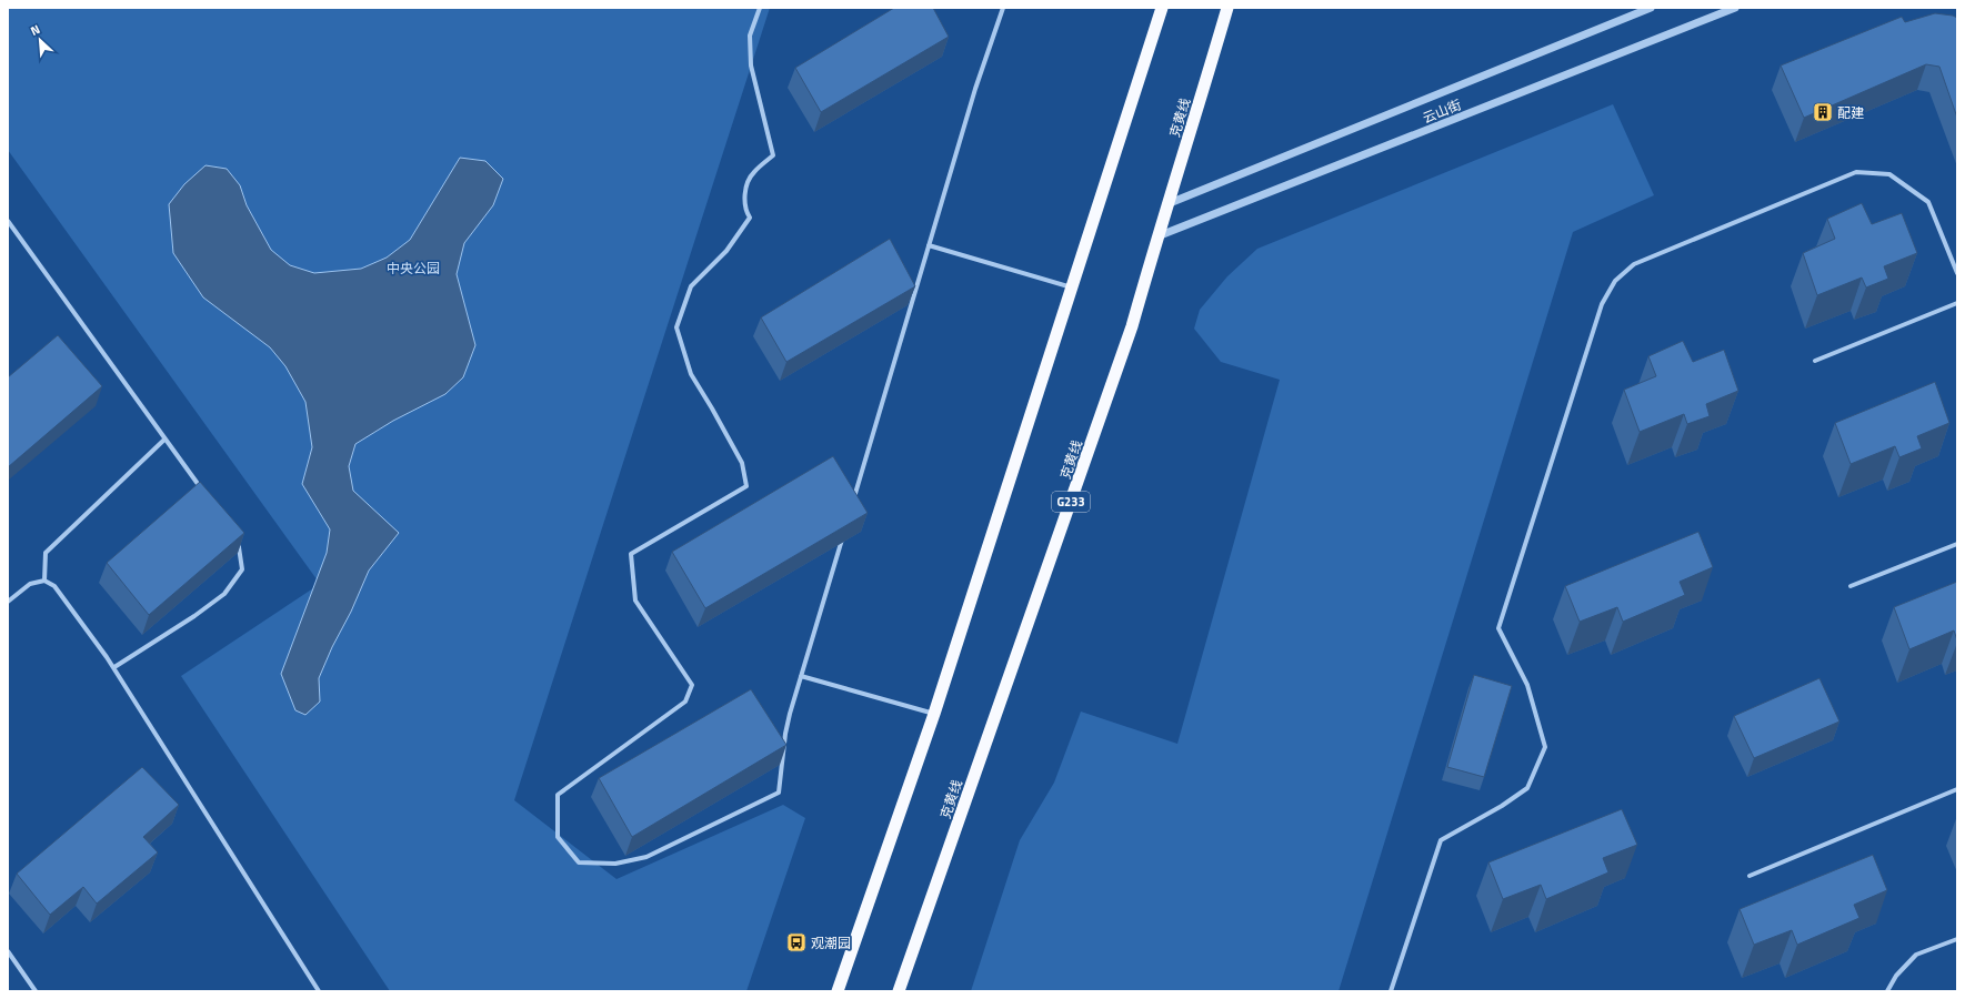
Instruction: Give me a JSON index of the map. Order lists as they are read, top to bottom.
{
  "streets": {
    "highway": ["克黄线", "G233"],
    "street": ["云山街"]
  },
  "crossings": [
    ["云山街", "克黄线"]
  ],
  "parks": ["中央公园"],
  "places": {
    "building": ["配建"],
    "bus stop": ["观潮园"]
  },
  "north": "top left"
}
